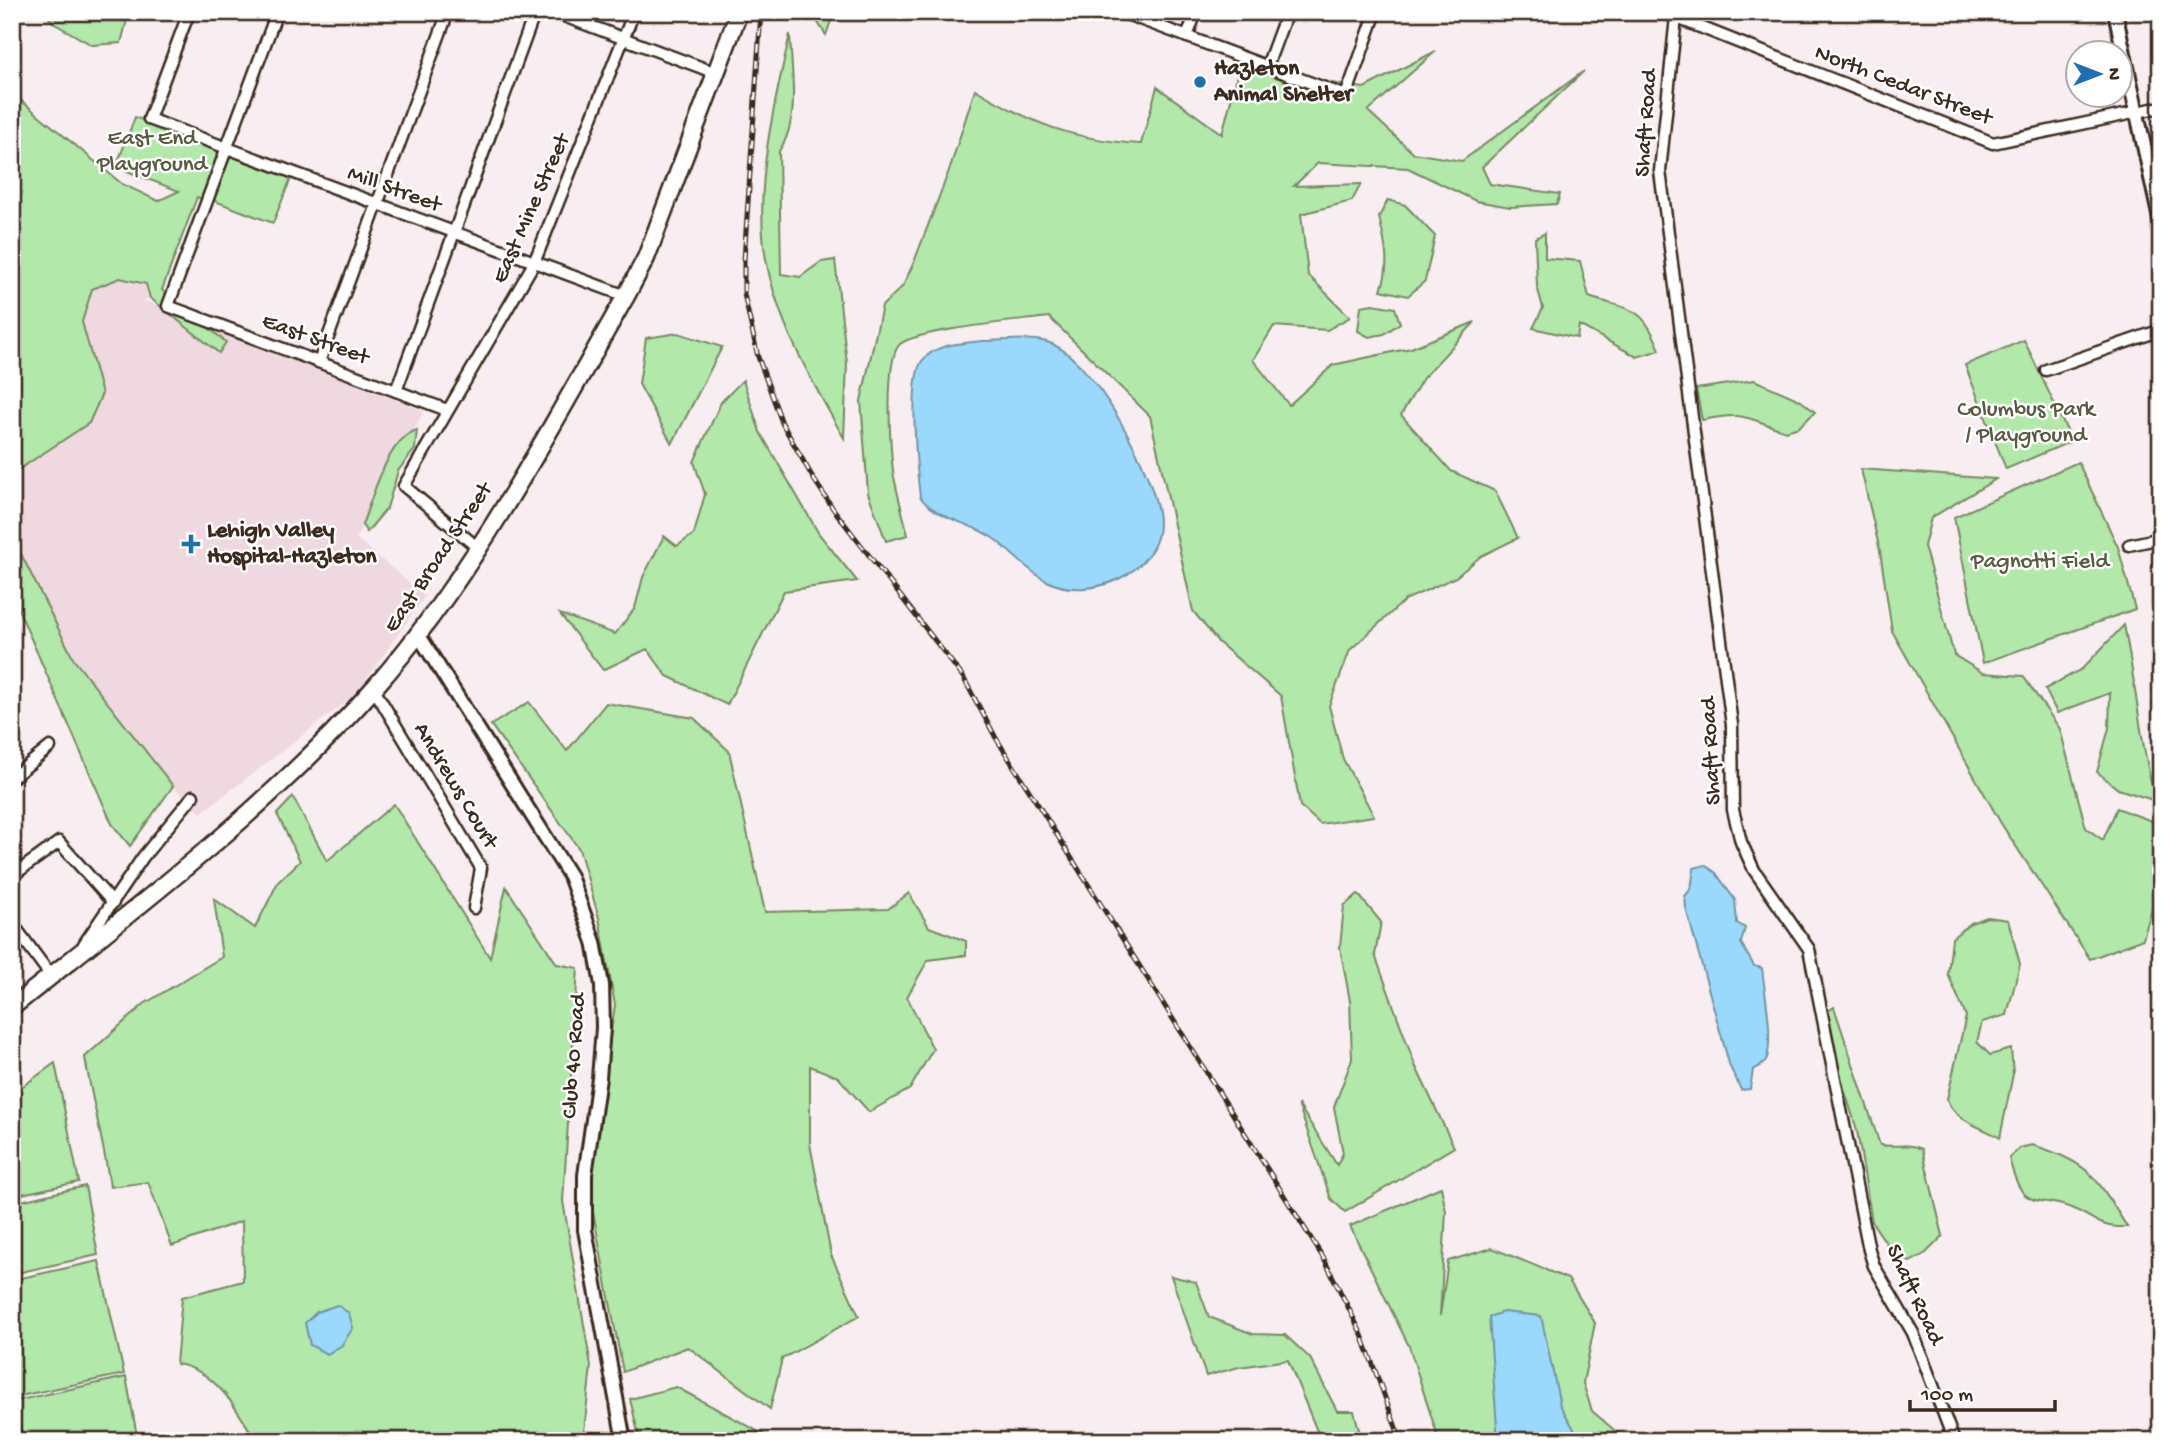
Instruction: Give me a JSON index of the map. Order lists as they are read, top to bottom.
{
  "streets": {
    "highway": ["East Broad Street"],
    "street": [
      "North Cedar Street",
      "Shaft Road",
      "Mill Street",
      "East Mine Street",
      "East Street",
      "Andrews Court",
      "Club 40 Road"
    ]
  },
  "crossings": [
    ["North Cedar Street", "Shaft Road"],
    ["Mill Street", "East Mine Street"],
    ["Mill Street", "East Street"],
    ["Mill Street", "East Broad Street"],
    ["East Mine Street", "East Street"],
    ["East Mine Street", "East Broad Street"],
    ["East Broad Street", "Andrews Court"],
    ["East Broad Street", "Club 40 Road"]
  ],
  "parks": ["East End Playground", "Columbus Park / Playground", "Pagnotti Field"],
  "places": {
    "other": ["Hazleton Animal Shelter"],
    "health": ["Lehigh Valley Hospital-Hazleton"]
  },
  "scale_bar": "100 m",
  "north": "right"
}
